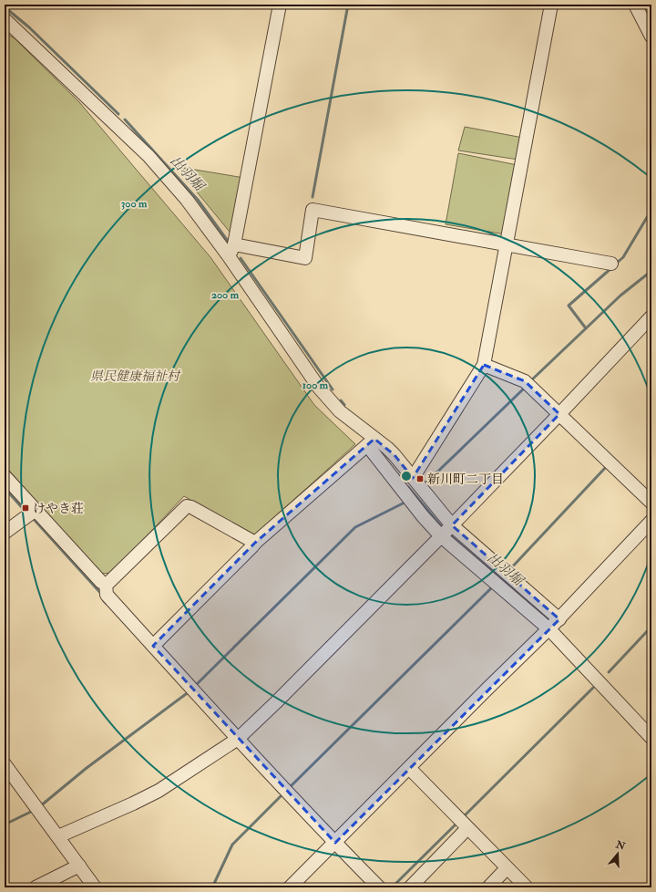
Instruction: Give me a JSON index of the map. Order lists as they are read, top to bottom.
{
  "water": ["出羽堀"],
  "parks": ["県民健康福祉村"],
  "places": {
    "transit": ["新川町二丁目", "けやき荘"]
  },
  "north": "top",
  "rings": ["300 m", "200 m", "100 m"]
}
